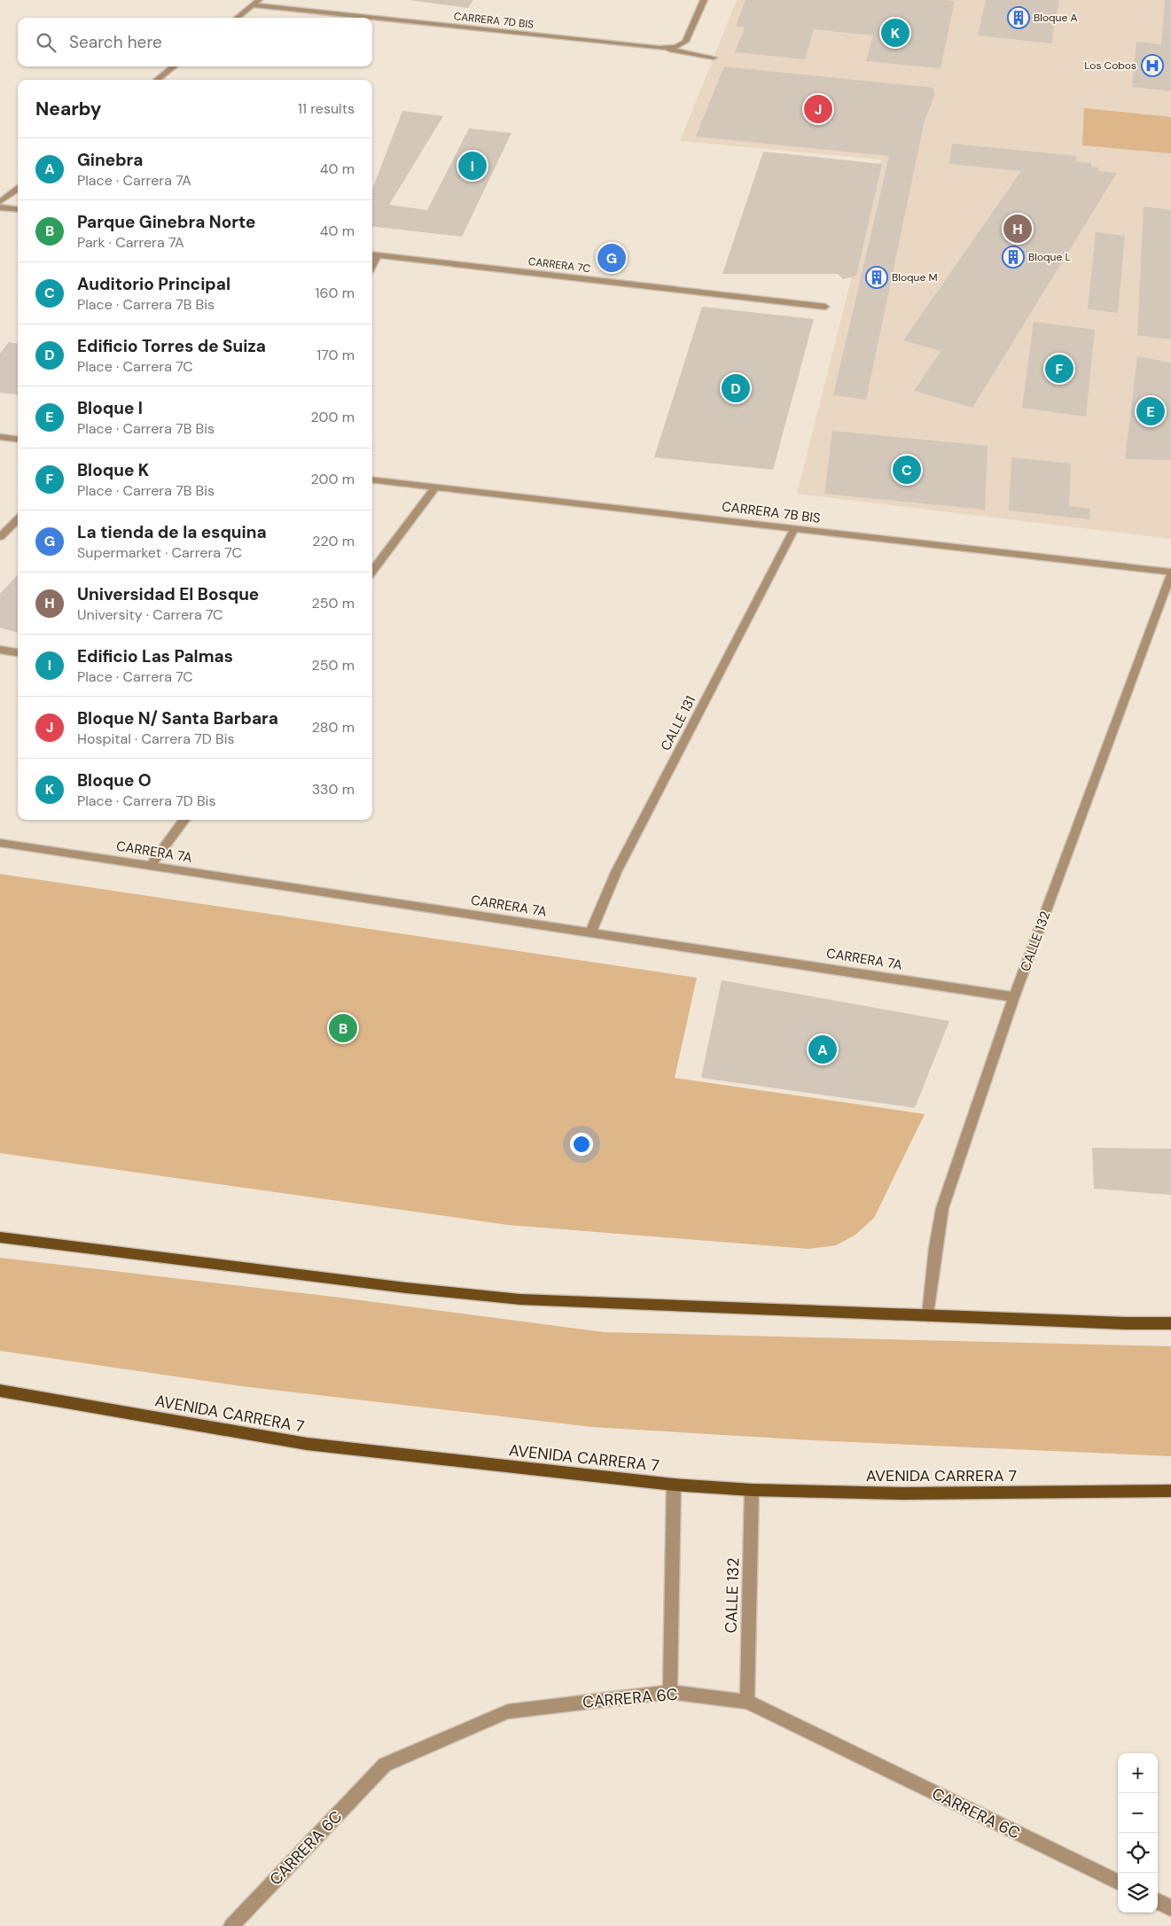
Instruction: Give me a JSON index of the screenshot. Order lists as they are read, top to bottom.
{
  "streets": {
    "main road": ["AVENIDA CARRERA 7"],
    "street": [
      "CARRERA 7D BIS",
      "CARRERA 7C",
      "CARRERA 7B BIS",
      "CALLE 131",
      "CARRERA 7A",
      "CALLE 132",
      "CARRERA 6C"
    ]
  },
  "crossings": [
    ["CARRERA 7B BIS", "CALLE 131"],
    ["CARRERA 7B BIS", "CALLE 132"],
    ["CALLE 131", "CARRERA 7A"],
    ["CARRERA 7A", "CALLE 132"],
    ["CALLE 132", "AVENIDA CARRERA 7"],
    ["CALLE 132", "CARRERA 6C"]
  ],
  "places": {
    "building": ["Bloque A", "Bloque L", "Bloque M"],
    "hospital": ["Los Cobos"]
  },
  "page": {
    "pins": [
      "K",
      "J",
      "I",
      "H",
      "G",
      "F",
      "D",
      "E",
      "C",
      "B",
      "A"
    ],
    "search": "Search here",
    "heading": ["Nearby", "11 results"],
    "list": [
      {
        "mark": "A",
        "name": "Ginebra",
        "note": "Place · Carrera 7A",
        "value": "40 m"
      },
      {
        "mark": "B",
        "name": "Parque Ginebra Norte",
        "note": "Park · Carrera 7A",
        "value": "40 m"
      },
      {
        "mark": "C",
        "name": "Auditorio Principal",
        "note": "Place · Carrera 7B Bis",
        "value": "160 m"
      },
      {
        "mark": "D",
        "name": "Edificio Torres de Suiza",
        "note": "Place · Carrera 7C",
        "value": "170 m"
      },
      {
        "mark": "E",
        "name": "Bloque I",
        "note": "Place · Carrera 7B Bis",
        "value": "200 m"
      },
      {
        "mark": "F",
        "name": "Bloque K",
        "note": "Place · Carrera 7B Bis",
        "value": "200 m"
      },
      {
        "mark": "G",
        "name": "La tienda de la esquina",
        "note": "Supermarket · Carrera 7C",
        "value": "220 m"
      },
      {
        "mark": "H",
        "name": "Universidad El Bosque",
        "note": "University · Carrera 7C",
        "value": "250 m"
      },
      {
        "mark": "I",
        "name": "Edificio Las Palmas",
        "note": "Place · Carrera 7C",
        "value": "250 m"
      },
      {
        "mark": "J",
        "name": "Bloque N/ Santa Barbara",
        "note": "Hospital · Carrera 7D Bis",
        "value": "280 m"
      },
      {
        "mark": "K",
        "name": "Bloque O",
        "note": "Place · Carrera 7D Bis",
        "value": "330 m"
      }
    ],
    "map_buttons": ["+", "−"]
  }
}
